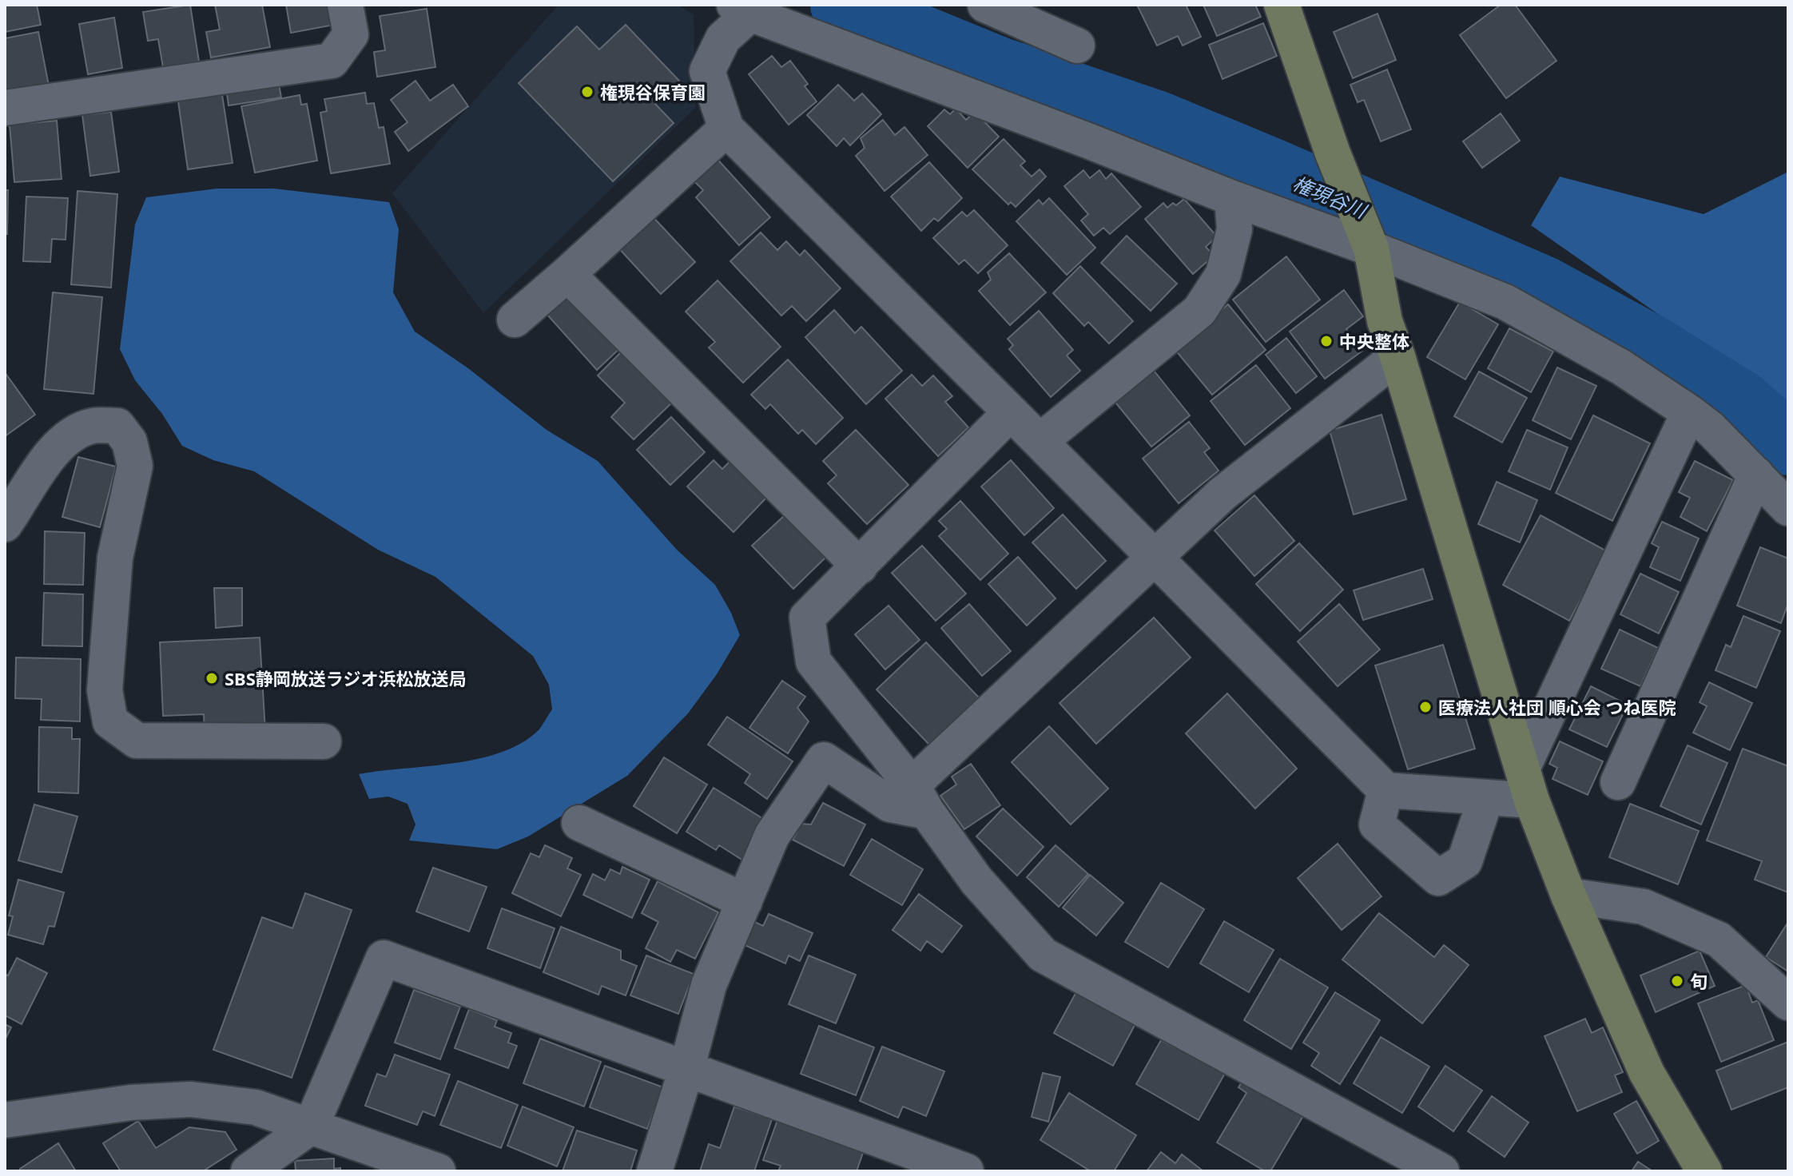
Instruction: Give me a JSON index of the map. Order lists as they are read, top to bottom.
{
  "water": ["権現谷川"],
  "places": [
    "権現谷保育園",
    "中央整体",
    "SBS静岡放送ラジオ浜松放送局",
    "医療法人社団 順心会 つね医院",
    "旬"
  ]
}
